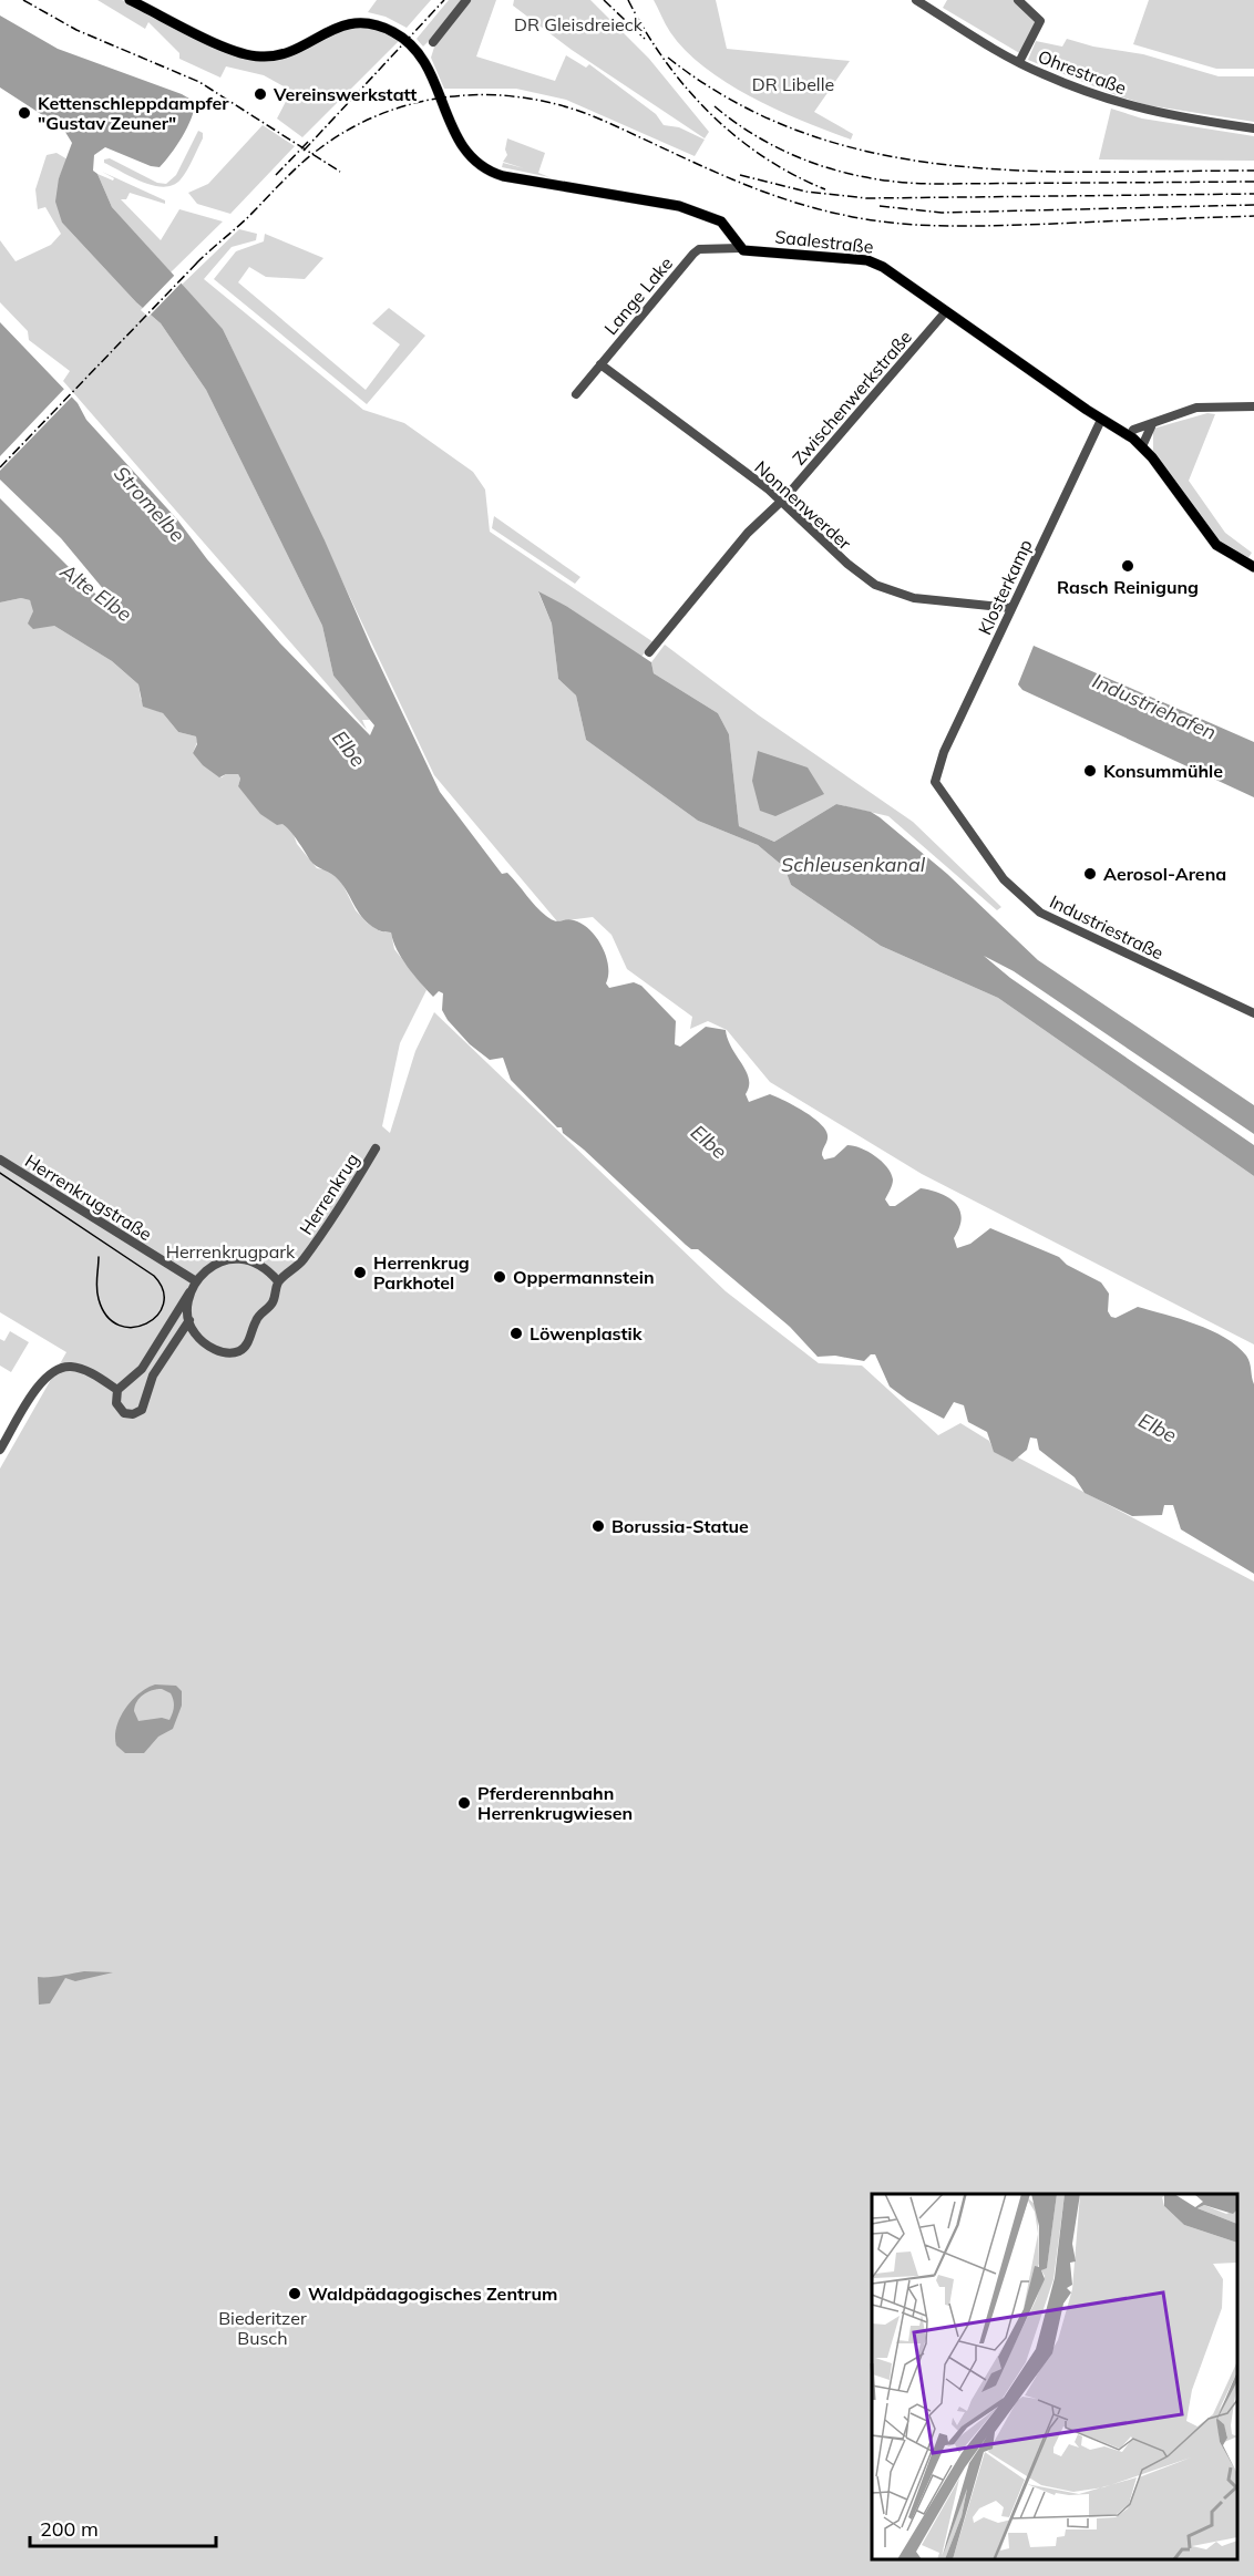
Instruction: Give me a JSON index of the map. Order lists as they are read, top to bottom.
{
  "streets": {
    "main road": ["Saalestraße"],
    "street": [
      "Ohrestraße",
      "Lange Lake",
      "Zwischenwerkstraße",
      "Nonnenwerder",
      "Klosterkamp",
      "Industriestraße",
      "Herrenkrug",
      "Herrenkrugstraße"
    ]
  },
  "crossings": [
    ["Saalestraße", "Lange Lake"],
    ["Saalestraße", "Zwischenwerkstraße"],
    ["Saalestraße", "Klosterkamp"],
    ["Lange Lake", "Nonnenwerder"],
    ["Zwischenwerkstraße", "Nonnenwerder"],
    ["Nonnenwerder", "Klosterkamp"],
    ["Klosterkamp", "Industriestraße"],
    ["Herrenkrug", "Herrenkrugstraße"]
  ],
  "water": [
    "Stromelbe",
    "Alte Elbe",
    "Industriehafen",
    "Elbe",
    "Schleusenkanal"
  ],
  "parks": [
    "DR Gleisdreieck",
    "DR Libelle",
    "Herrenkrugpark",
    "Biederitzer Busch"
  ],
  "places": [
    "Vereinswerkstatt",
    "Kettenschleppdampfer \"Gustav Zeuner\"",
    "Rasch Reinigung",
    "Konsummühle",
    "Aerosol-Arena",
    "Herrenkrug Parkhotel",
    "Oppermannstein",
    "Löwenplastik",
    "Borussia-Statue",
    "Pferderennbahn Herrenkrugwiesen",
    "Waldpädagogisches Zentrum"
  ],
  "scale_bar": "200 m"
}
